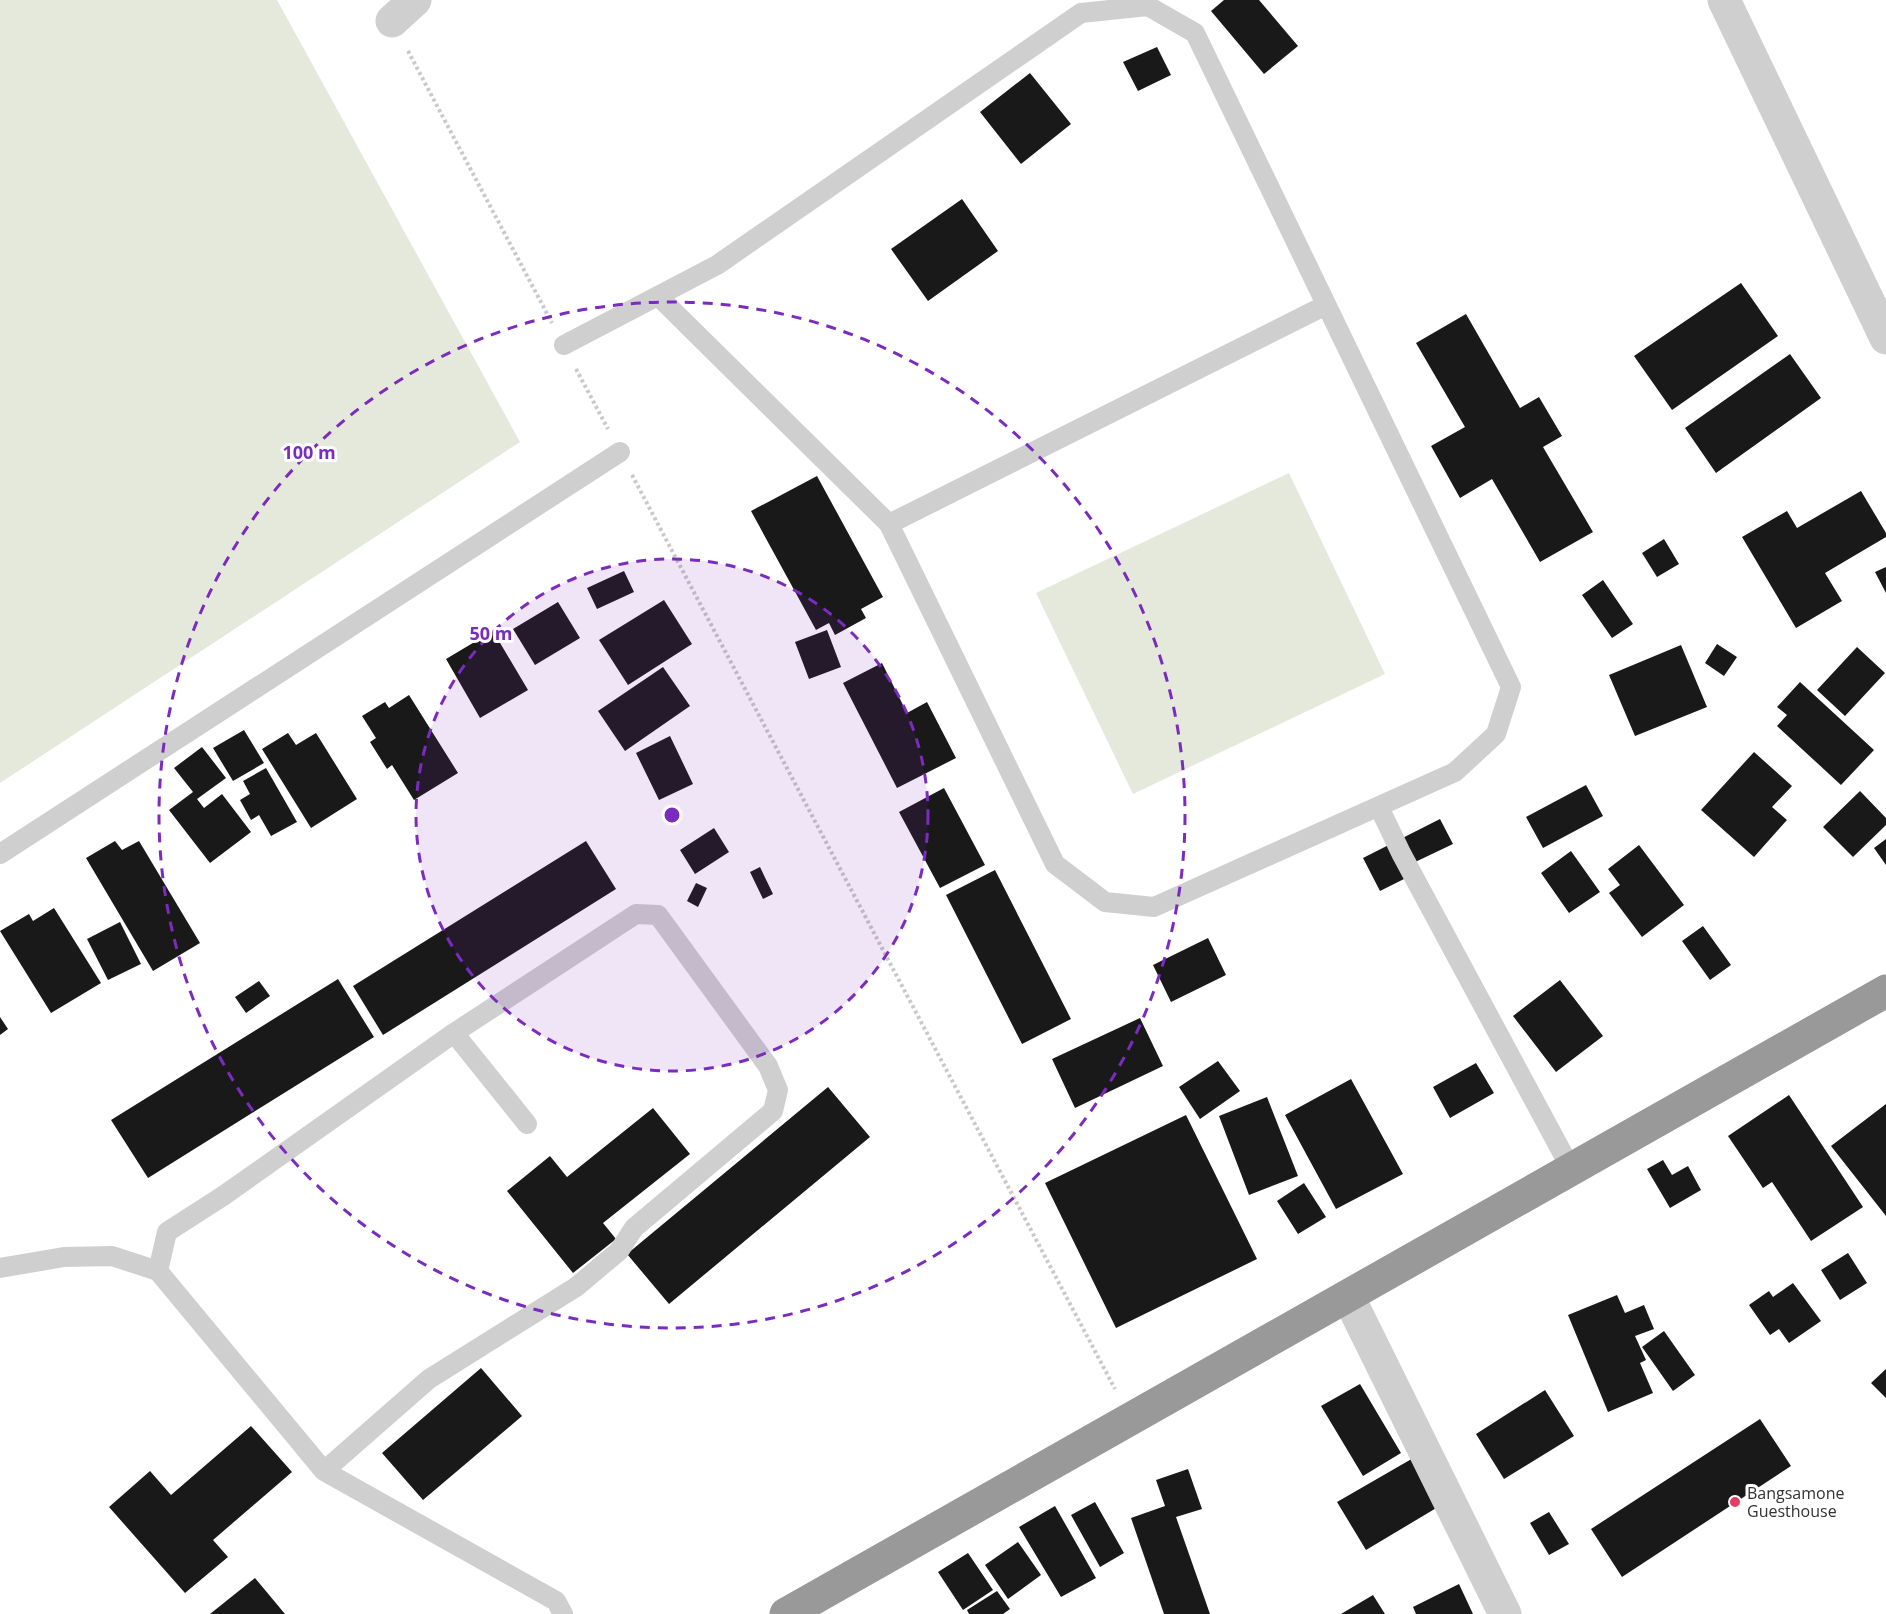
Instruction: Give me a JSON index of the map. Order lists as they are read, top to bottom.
{
  "places": ["Bangsamone Guesthouse"],
  "rings": ["100 m", "50 m"]
}
